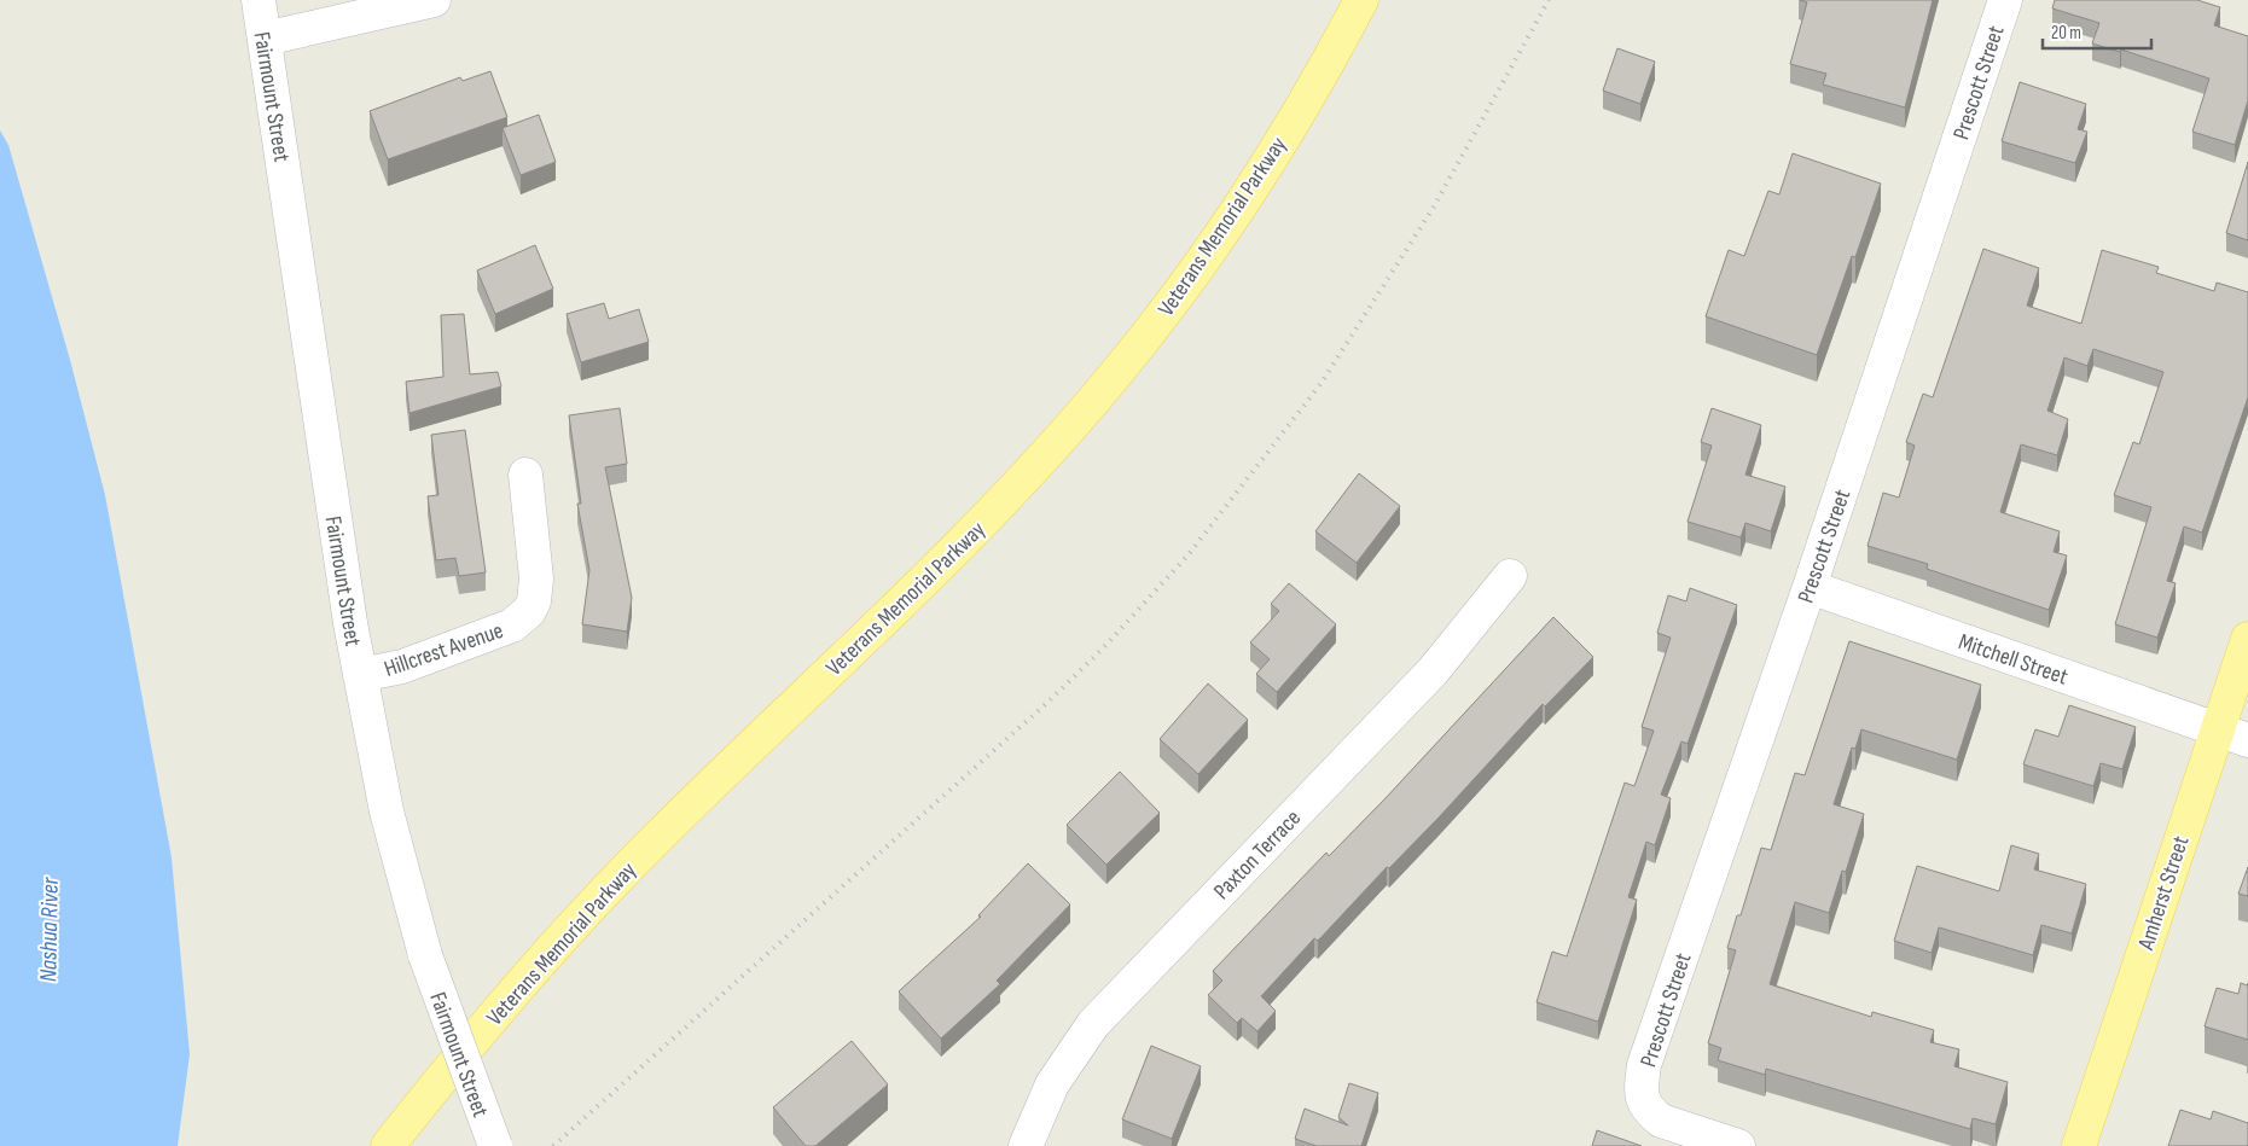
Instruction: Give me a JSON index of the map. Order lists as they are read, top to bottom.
{
  "streets": {
    "main road": ["Veterans Memorial Parkway", "Amherst Street"],
    "street": [
      "Prescott Street",
      "Fairmount Street",
      "Hillcrest Avenue",
      "Mitchell Street",
      "Paxton Terrace"
    ]
  },
  "crossings": [
    ["Prescott Street", "Mitchell Street"],
    ["Fairmount Street", "Hillcrest Avenue"],
    ["Mitchell Street", "Amherst Street"]
  ],
  "water": ["Nashua River"],
  "scale_bar": "20 m"
}
